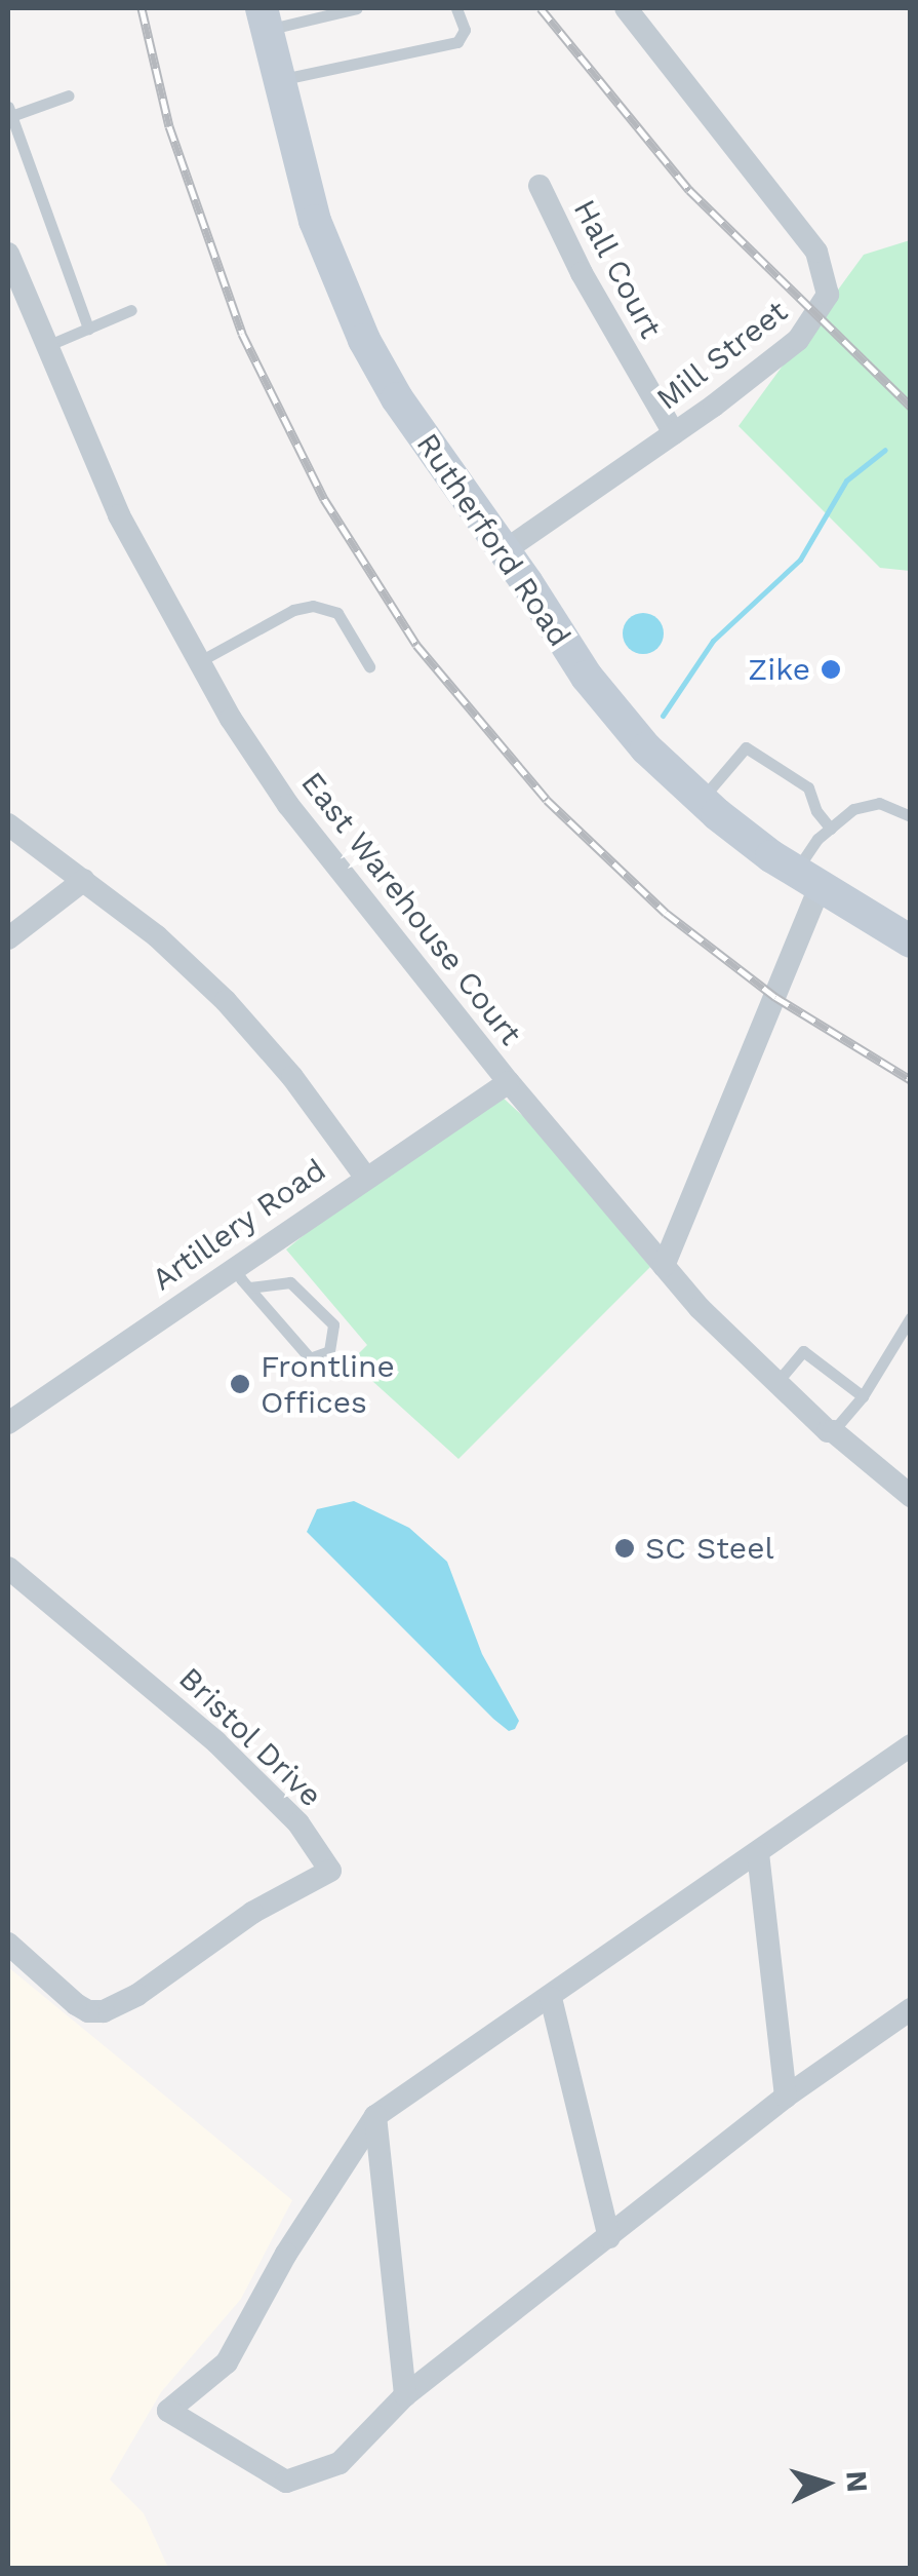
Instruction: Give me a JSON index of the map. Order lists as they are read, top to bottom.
{
  "streets": {
    "street": [
      "Hall Court",
      "Mill Street",
      "Rutherford Road",
      "East Warehouse Court",
      "Artillery Road",
      "Bristol Drive"
    ]
  },
  "crossings": [
    ["Hall Court", "Mill Street"],
    ["Mill Street", "Rutherford Road"],
    ["East Warehouse Court", "Artillery Road"]
  ],
  "places": ["Zike", "Frontline Offices", "SC Steel"],
  "north": "right"
}
